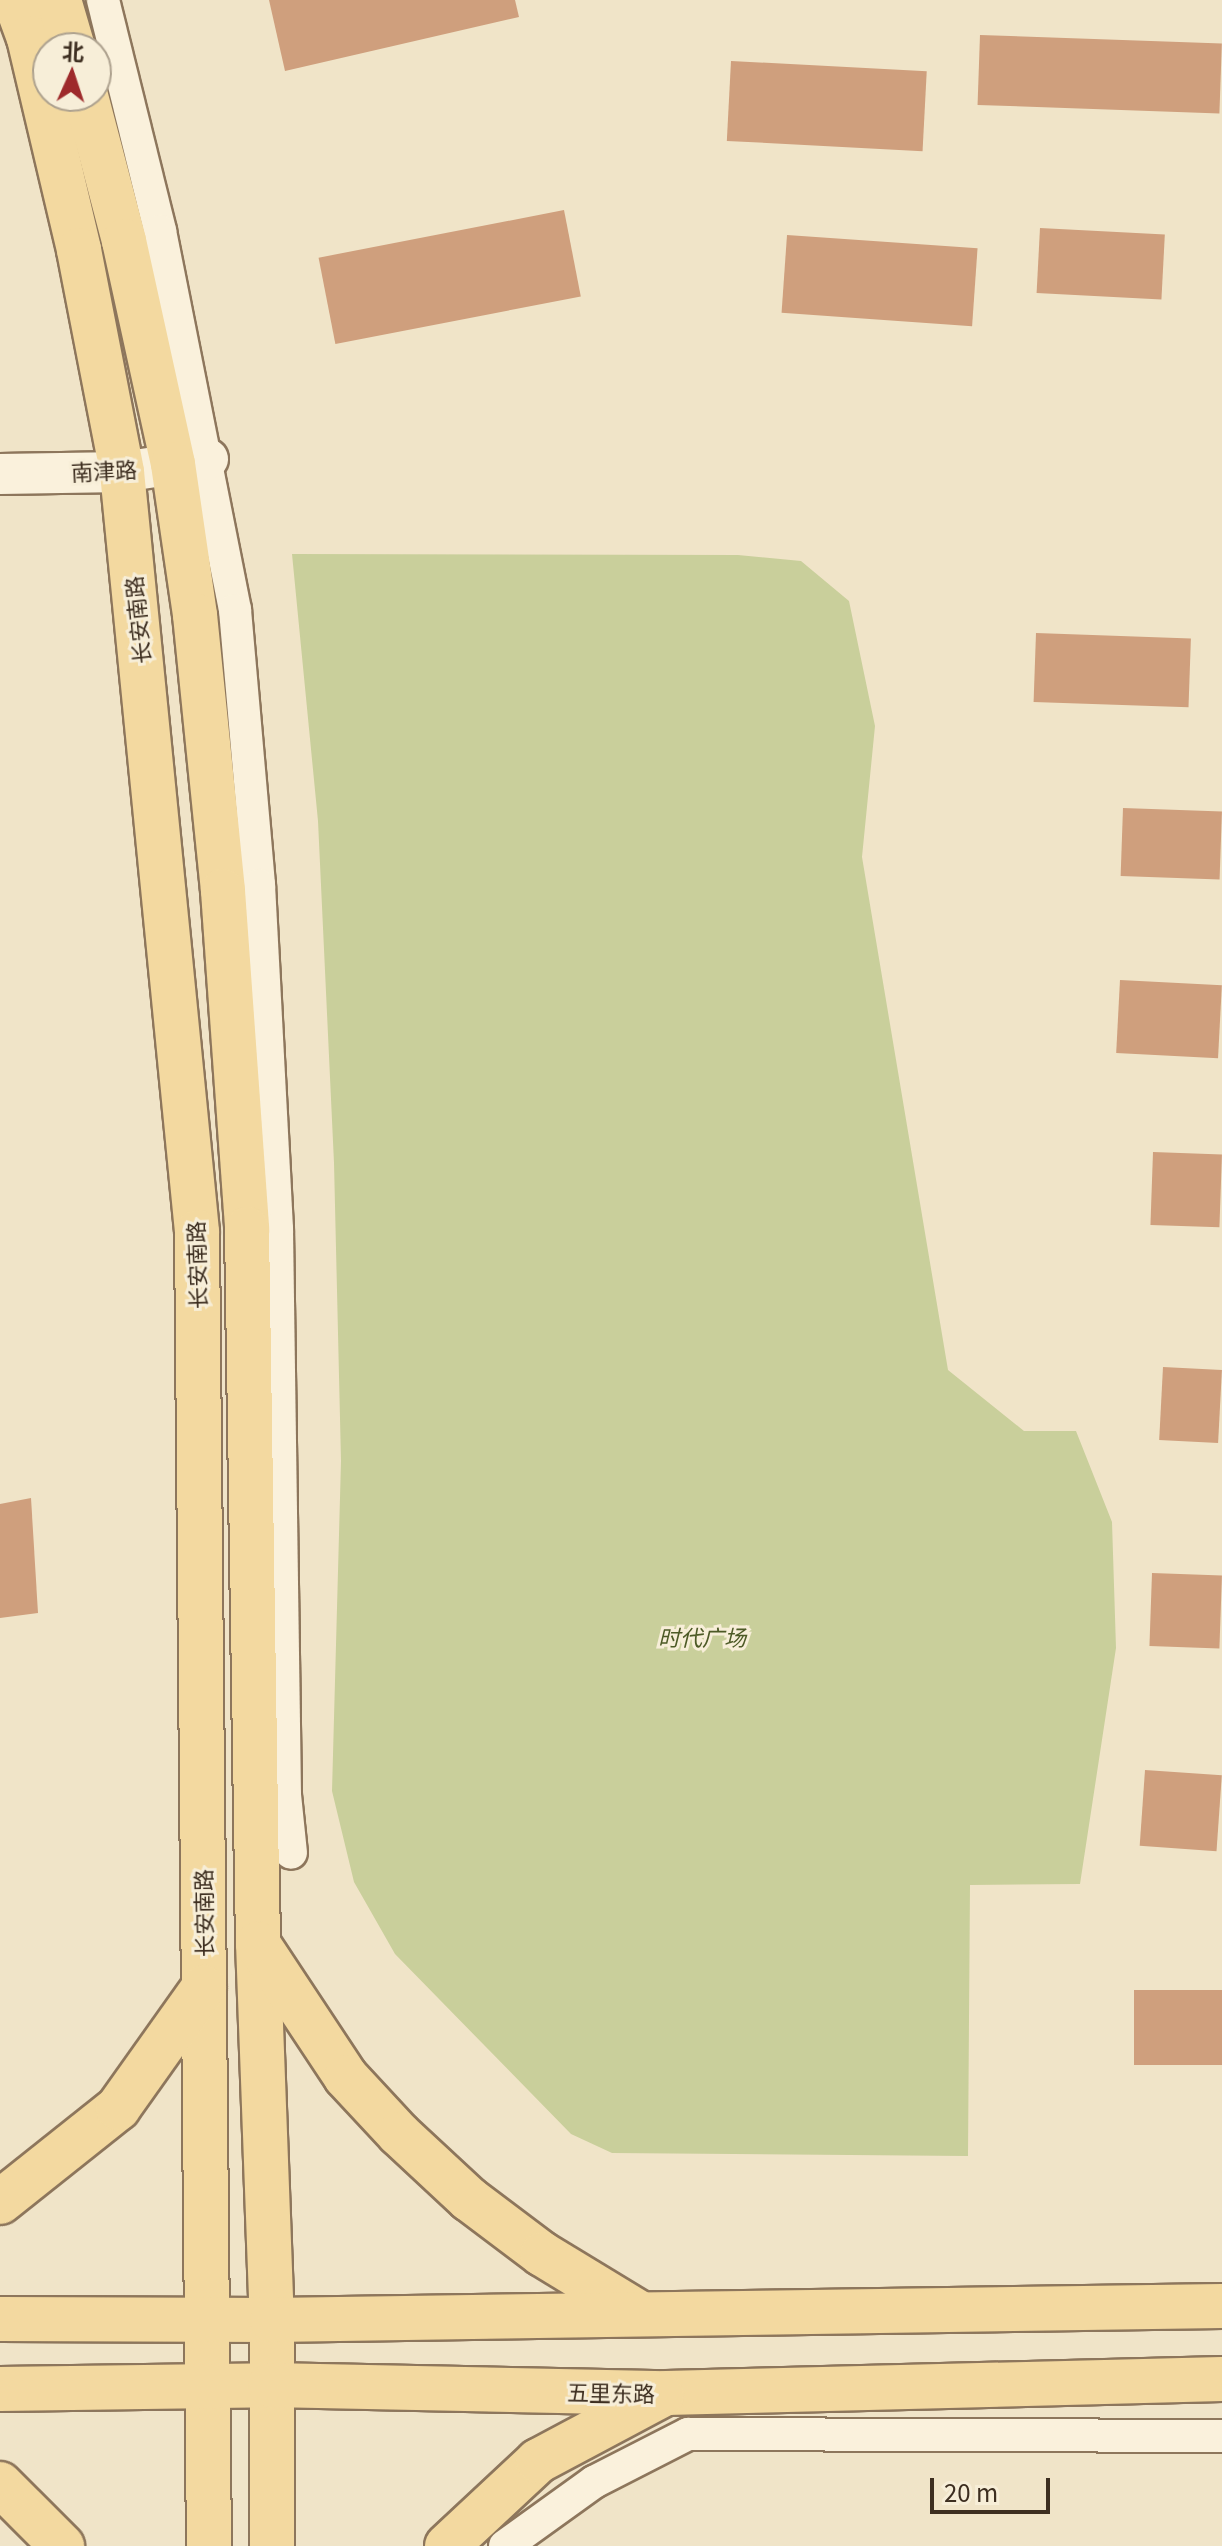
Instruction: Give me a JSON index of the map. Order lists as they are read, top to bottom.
{
  "streets": {
    "main road": ["长安南路", "五里东路"],
    "street": ["南津路"]
  },
  "crossings": [
    ["南津路", "长安南路"],
    ["长安南路", "五里东路"]
  ],
  "parks": ["时代广场"],
  "scale_bar": "20 m",
  "north": "top"
}
